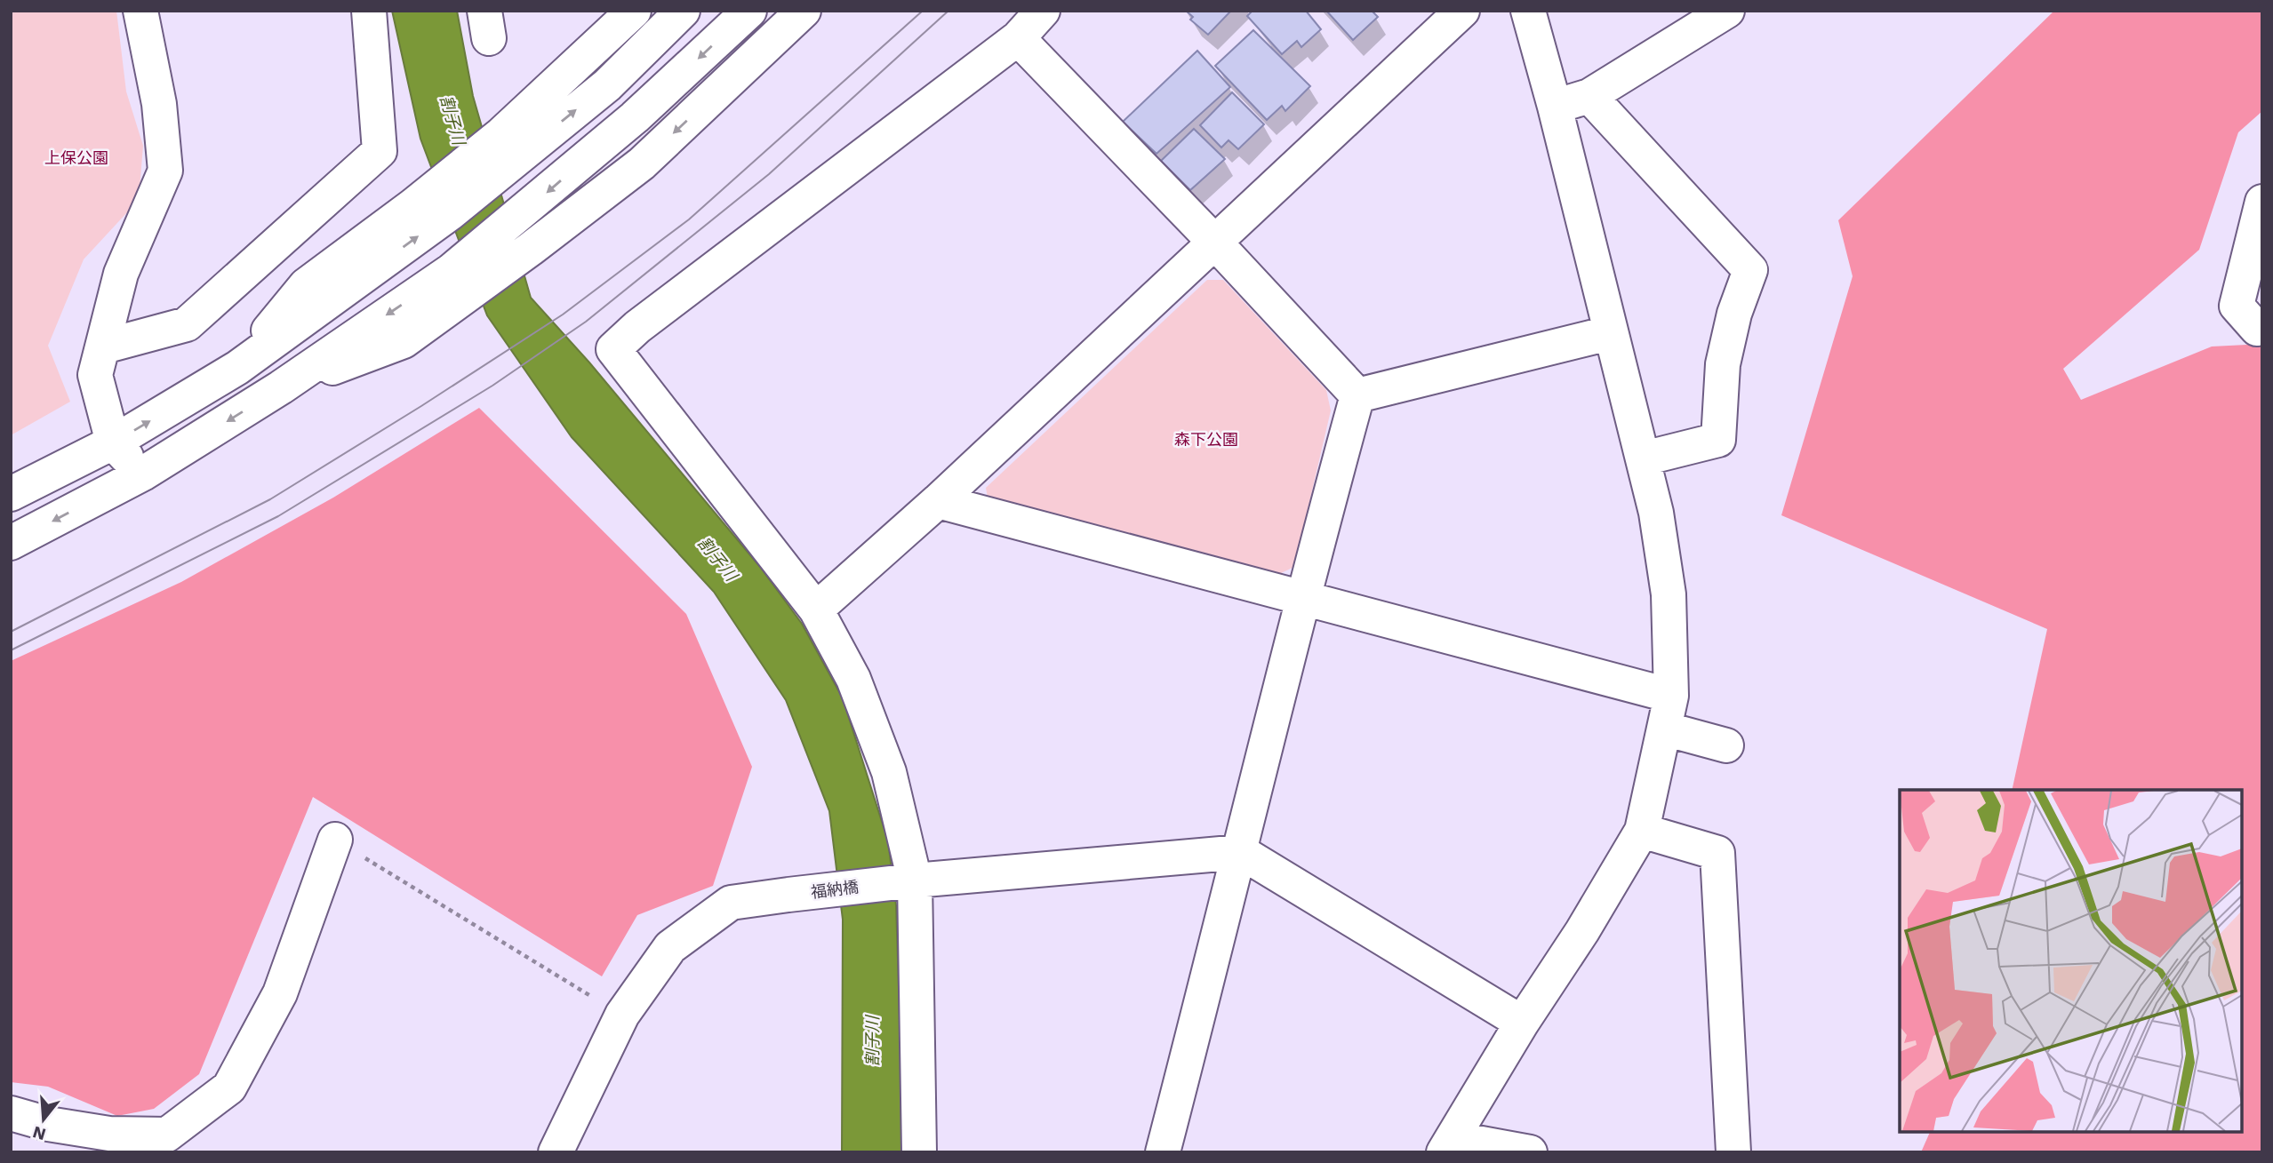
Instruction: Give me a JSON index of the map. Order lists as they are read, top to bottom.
{
  "streets": {
    "street": ["福納橋"]
  },
  "water": ["割子川"],
  "parks": ["上保公園", "森下公園"],
  "north": "bottom"
}
